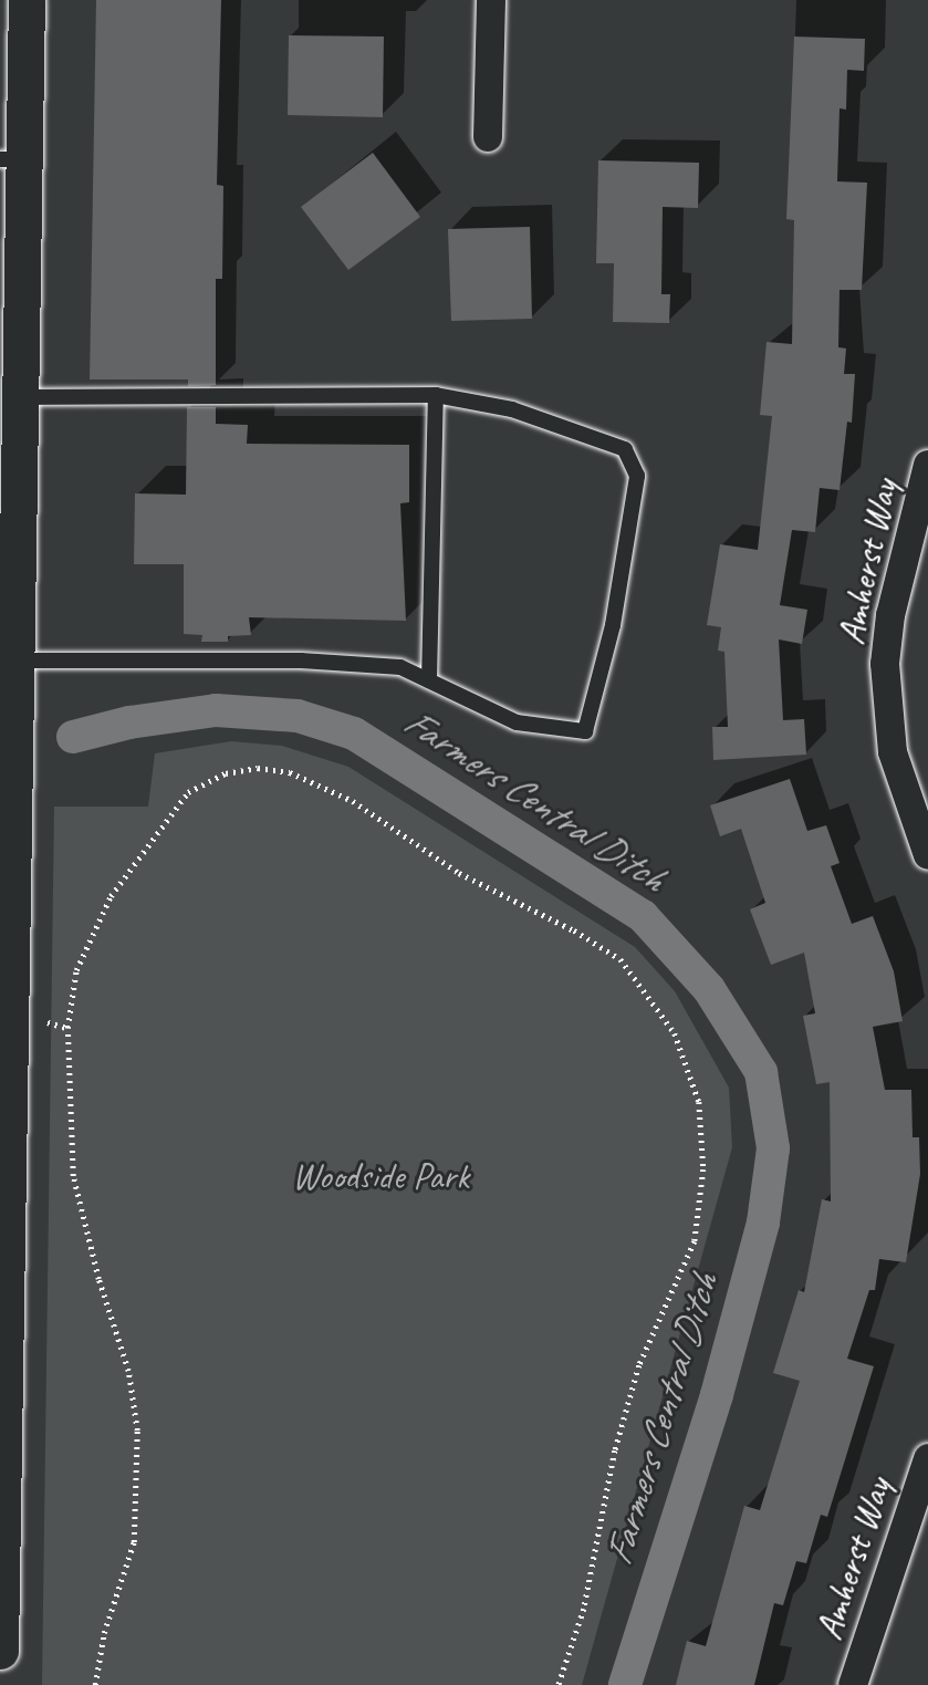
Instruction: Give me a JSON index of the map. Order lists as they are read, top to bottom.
{
  "streets": {
    "street": ["Amherst Way"]
  },
  "water": ["Farmers Central Ditch"],
  "parks": ["Woodside Park"]
}
